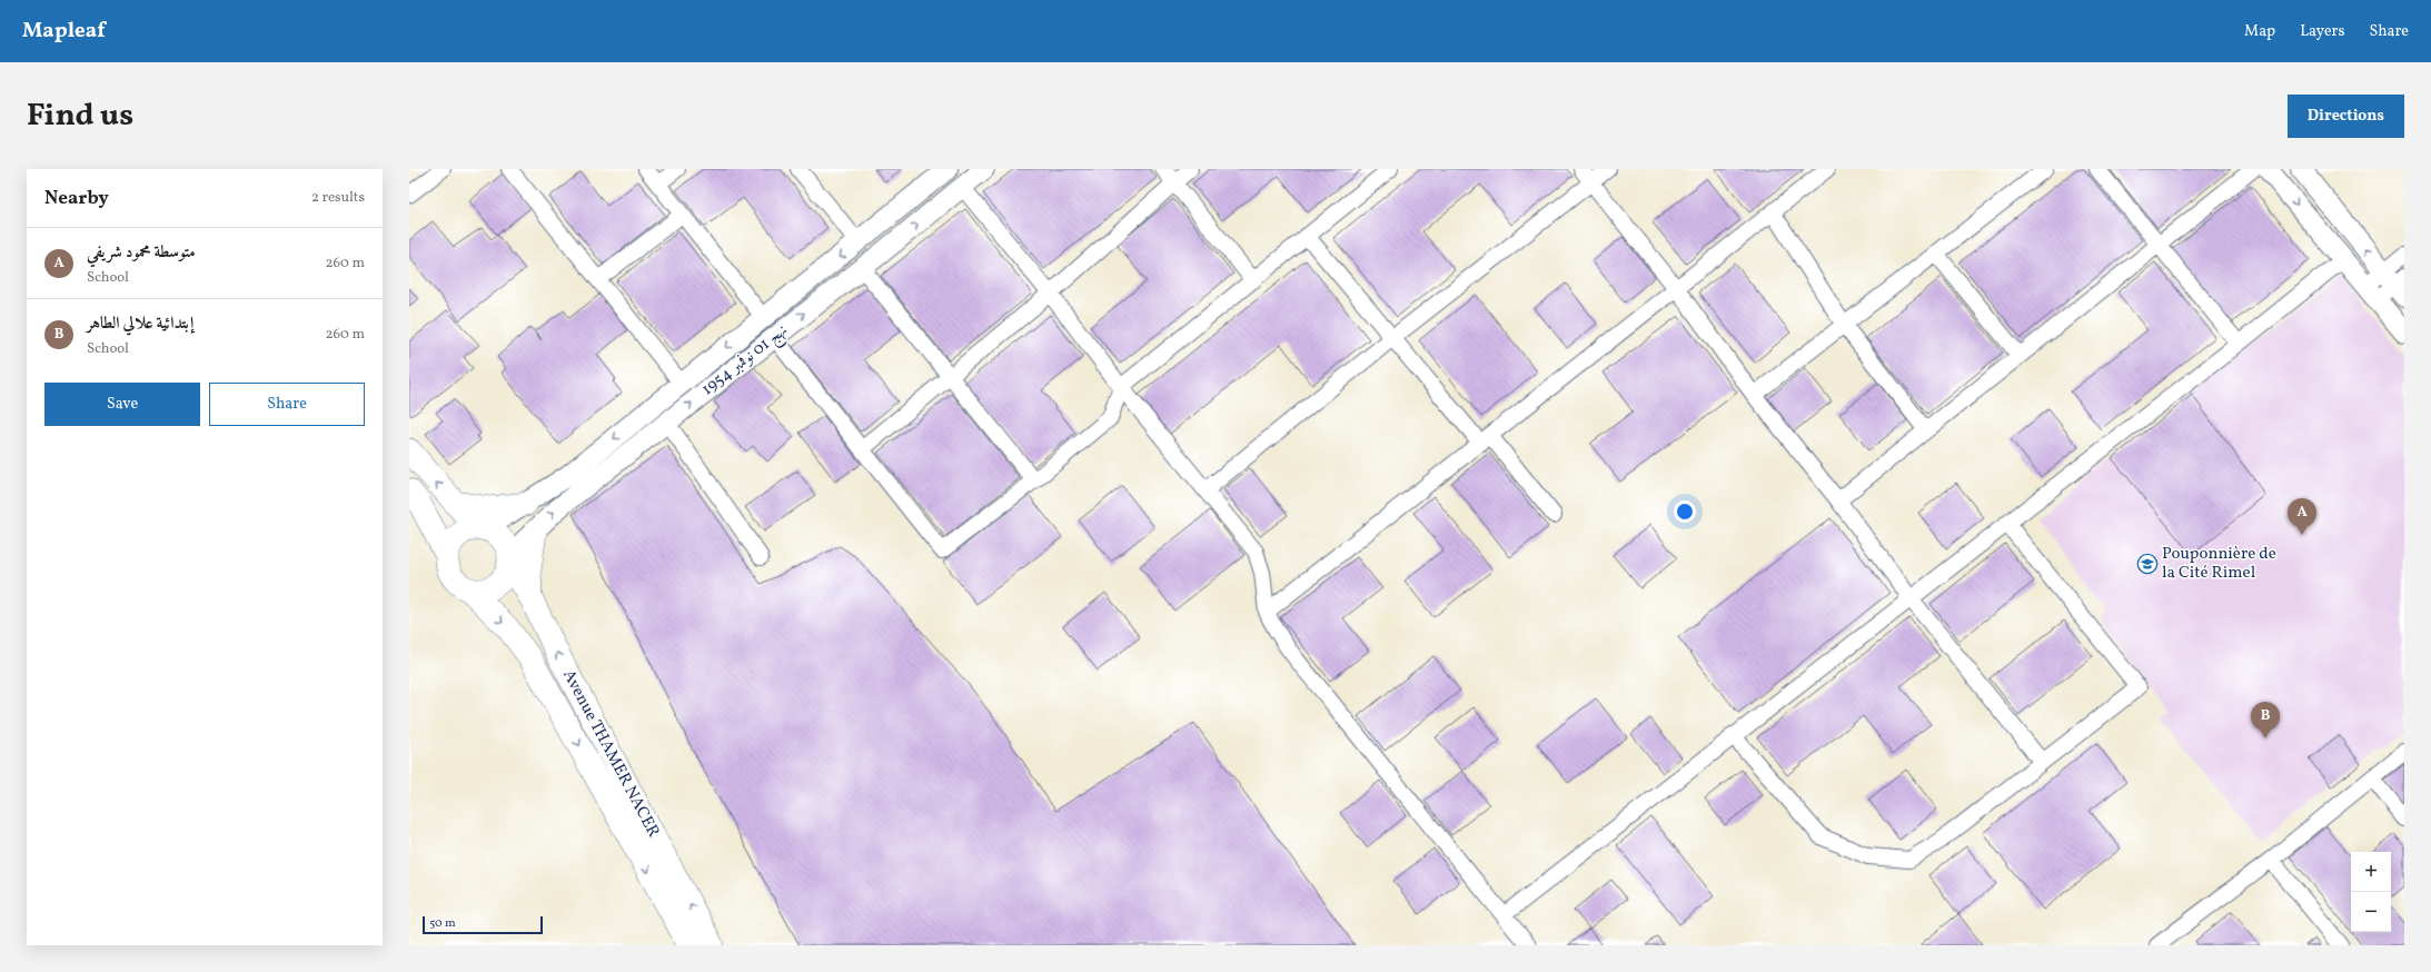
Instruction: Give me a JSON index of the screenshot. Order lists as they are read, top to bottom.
{
  "streets": {
    "highway": ["Avenue THAMER NACER"],
    "main road": ["نهج 01 نوفمبر 1954"]
  },
  "crossings": [
    ["نهج 01 نوفمبر 1954", "Avenue THAMER NACER"]
  ],
  "places": {
    "school or university": ["Pouponnière de la Cité Rimel"]
  },
  "scale_bar": "50 m",
  "page": {
    "header": "Mapleaf",
    "nav": ["Map", "Layers", "Share"],
    "title": "Find us",
    "buttons": [
      "Directions",
      ["Save", "Share"]
    ],
    "heading": ["Nearby", "2 results"],
    "list": [
      {
        "mark": "A",
        "name": "متوسطة محمود شريفي",
        "note": "School",
        "value": "260 m"
      },
      {
        "mark": "B",
        "name": "إبتدائية علالي الطاهر",
        "note": "School",
        "value": "260 m"
      }
    ],
    "pins": ["A", "B"],
    "map_buttons": ["+", "−"],
    "scale": "50 m"
  }
}
